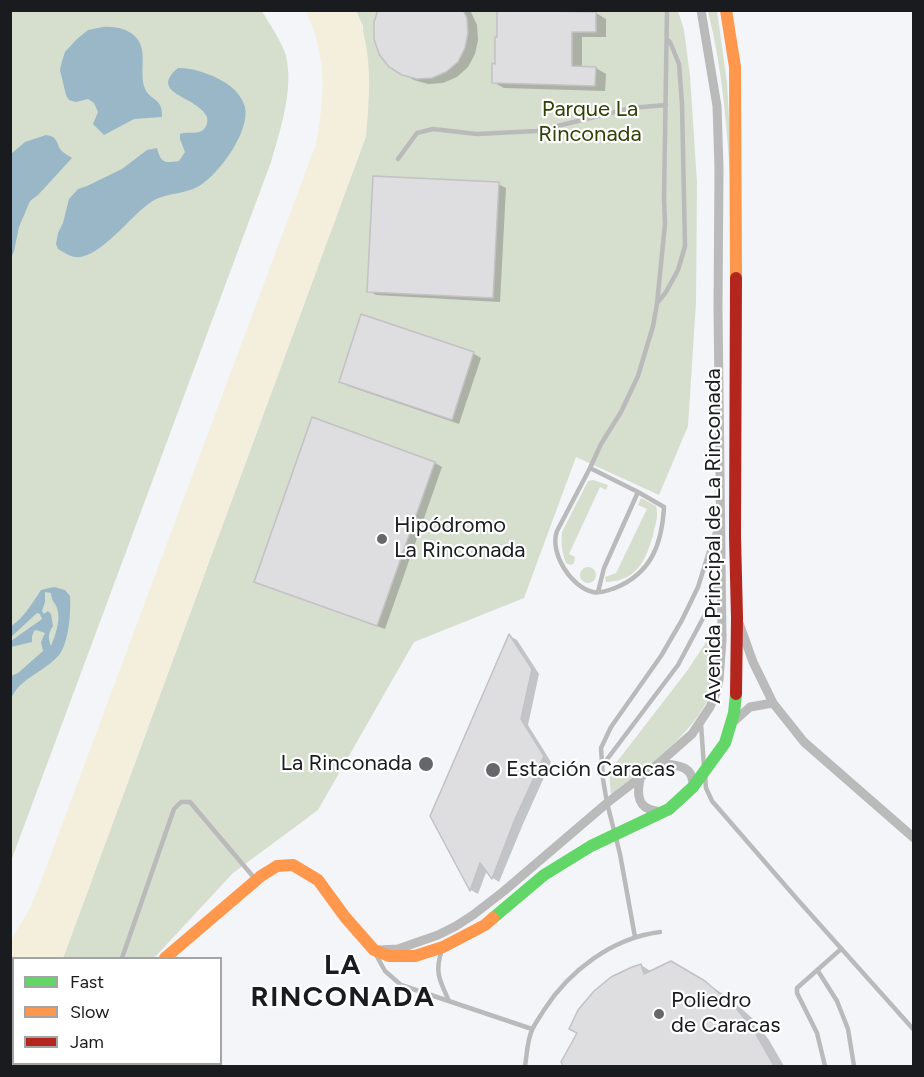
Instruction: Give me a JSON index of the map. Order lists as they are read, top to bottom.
{
  "streets": {
    "street": ["Avenida Principal de La Rinconada"]
  },
  "districts": ["LA RINCONADA"],
  "parks": ["Parque La Rinconada"],
  "places": [
    "Hipódromo La Rinconada",
    "La Rinconada",
    "Estación Caracas",
    "Poliedro de Caracas"
  ],
  "legend": ["Fast", "Slow", "Jam"]
}
